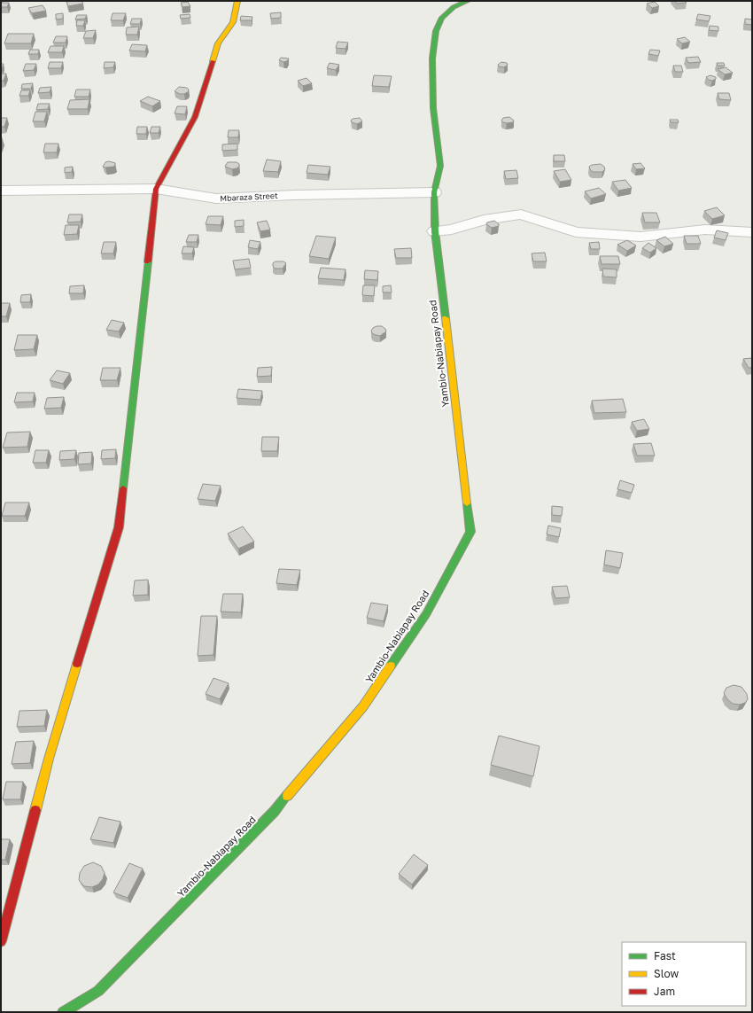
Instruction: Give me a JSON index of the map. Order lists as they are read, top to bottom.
{
  "streets": {
    "main road": ["Yambio-Nabiapay Road"],
    "street": ["Mbaraza Street"]
  },
  "crossings": [
    ["Mbaraza Street", "Yambio-Nabiapay Road"]
  ],
  "legend": ["Fast", "Slow", "Jam"]
}
